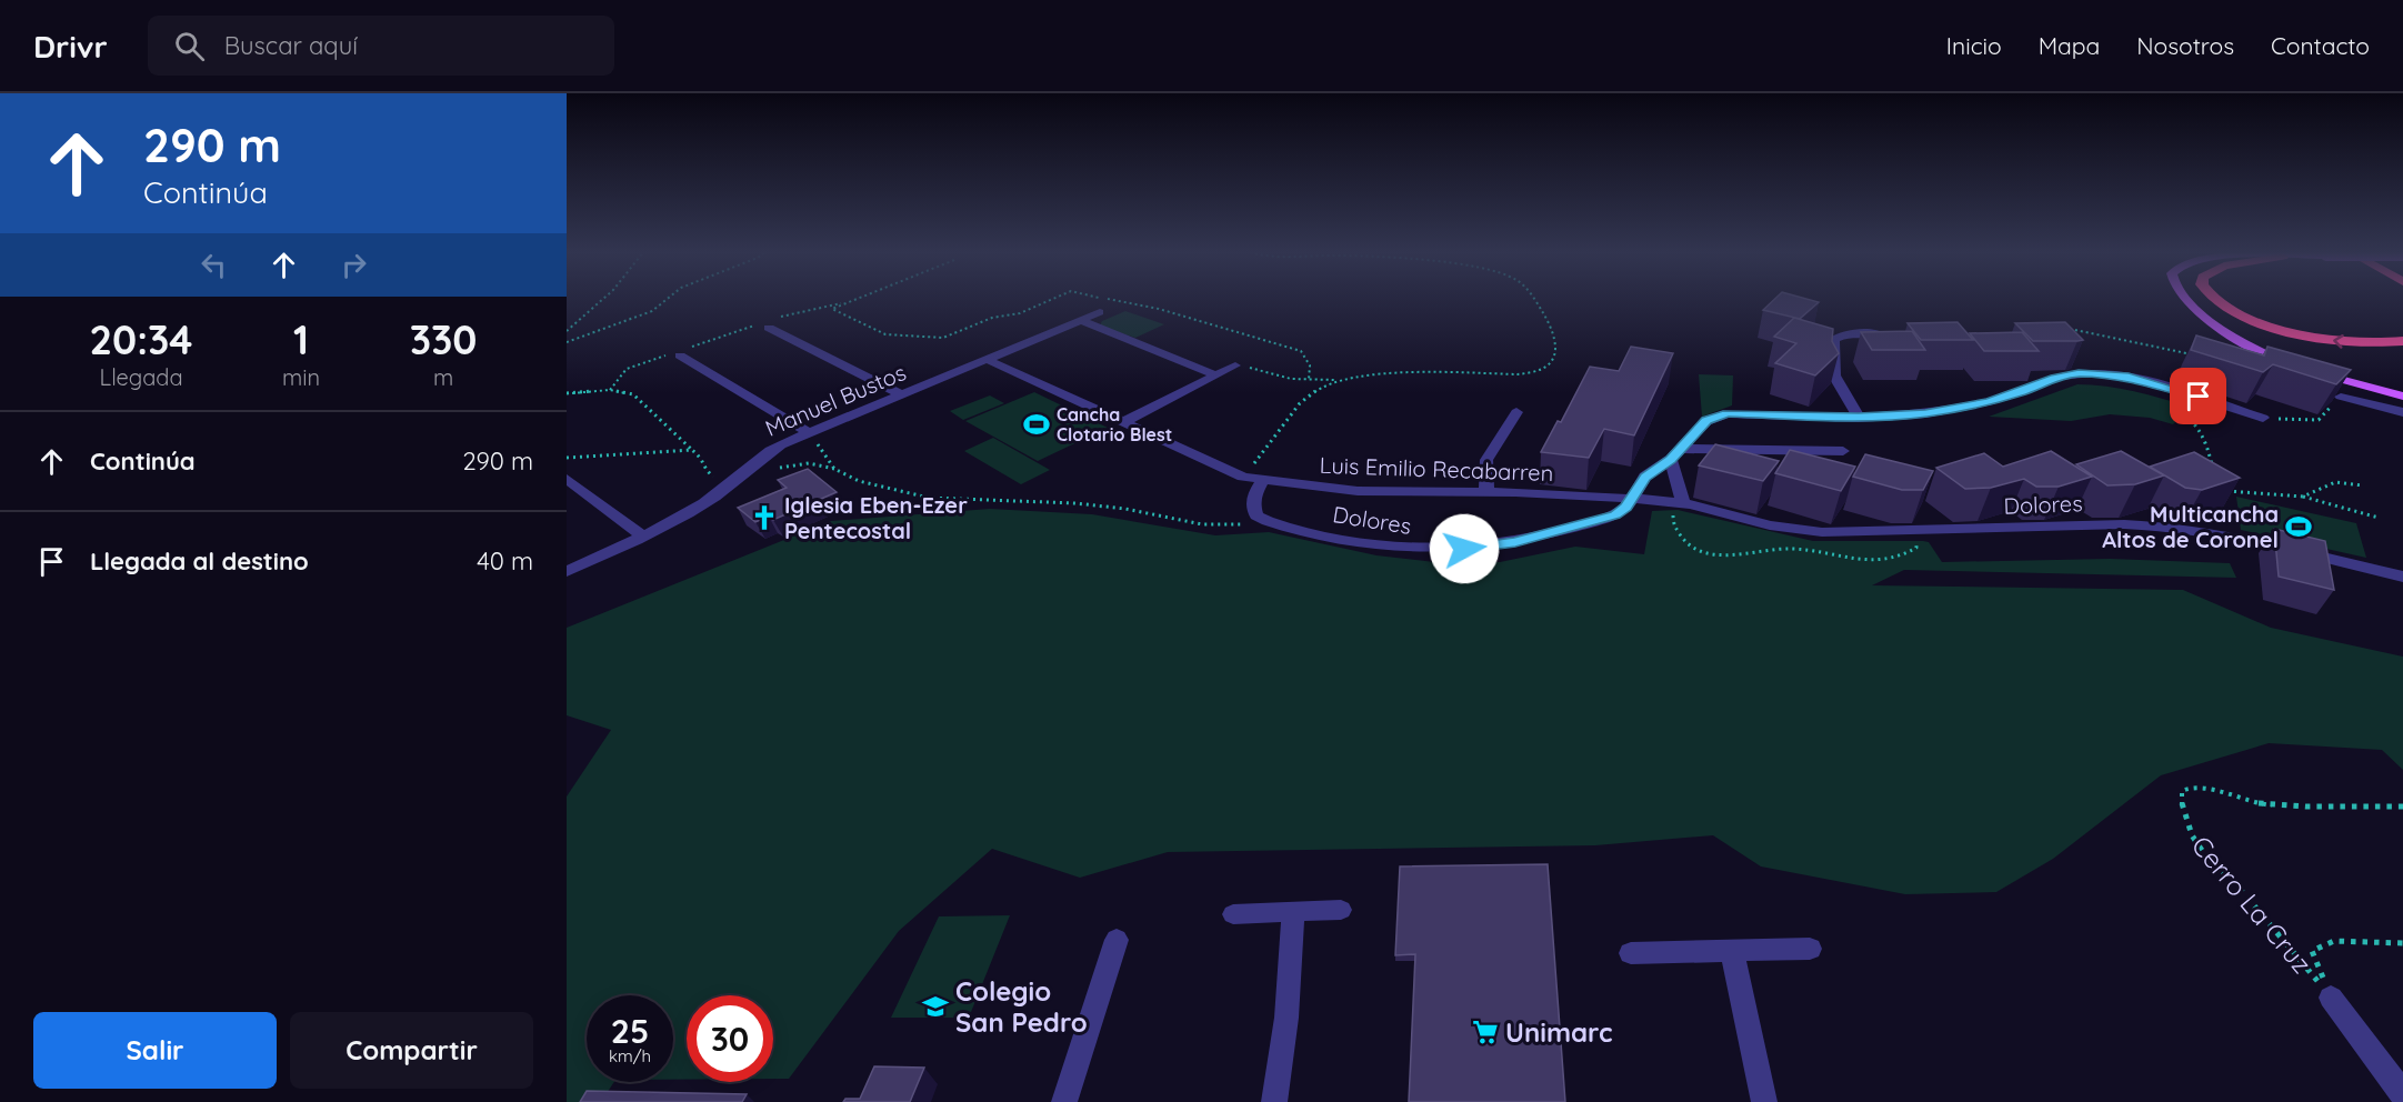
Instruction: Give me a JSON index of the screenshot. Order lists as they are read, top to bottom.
{
  "streets": {
    "street": ["Manuel Bustos", "Luis Emilio Recabarren", "Dolores"],
    "path": ["Cerro La Cruz"]
  },
  "crossings": [
    ["Manuel Bustos", "Luis Emilio Recabarren"],
    ["Luis Emilio Recabarren", "Dolores"]
  ],
  "places": {
    "sports": ["Cancha Clotario Blest", "Multicancha Altos de Coronel"],
    "church": ["Iglesia Eben-Ezer Pentecostal"],
    "school or university": ["Colegio San Pedro"],
    "supermarket": ["Unimarc"]
  },
  "page": {
    "header": "Drivr",
    "search": "Buscar aquí",
    "nav": [
      "Inicio",
      "Mapa",
      "Nosotros",
      "Contacto"
    ],
    "turn": ["290 m", "Continúa"],
    "eta": [
      "20:34",
      "Llegada",
      "1",
      "min",
      "330",
      "m"
    ],
    "list": [
      {
        "name": "Continúa",
        "value": "290 m"
      },
      {
        "name": "Llegada al destino",
        "value": "40 m"
      }
    ],
    "speed": "25 km/h",
    "limit": "30",
    "buttons": ["Salir", "Compartir"]
  }
}
